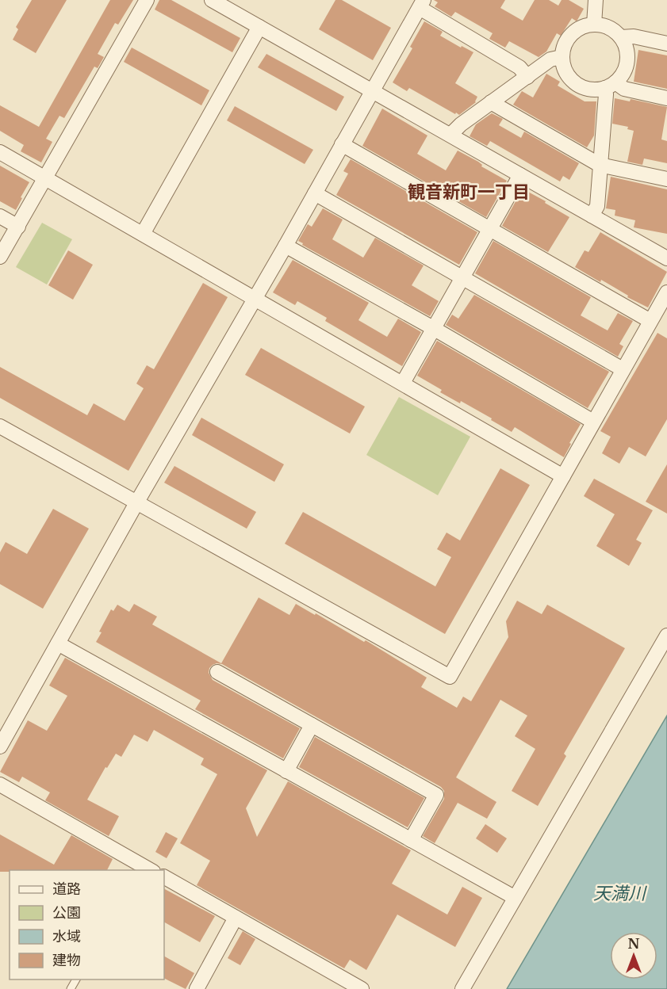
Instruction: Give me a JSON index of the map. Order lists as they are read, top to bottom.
{
  "districts": ["観音新町一丁目"],
  "water": ["天満川"],
  "legend": [
    "道路",
    "公園",
    "水域",
    "建物"
  ],
  "north": "top"
}
